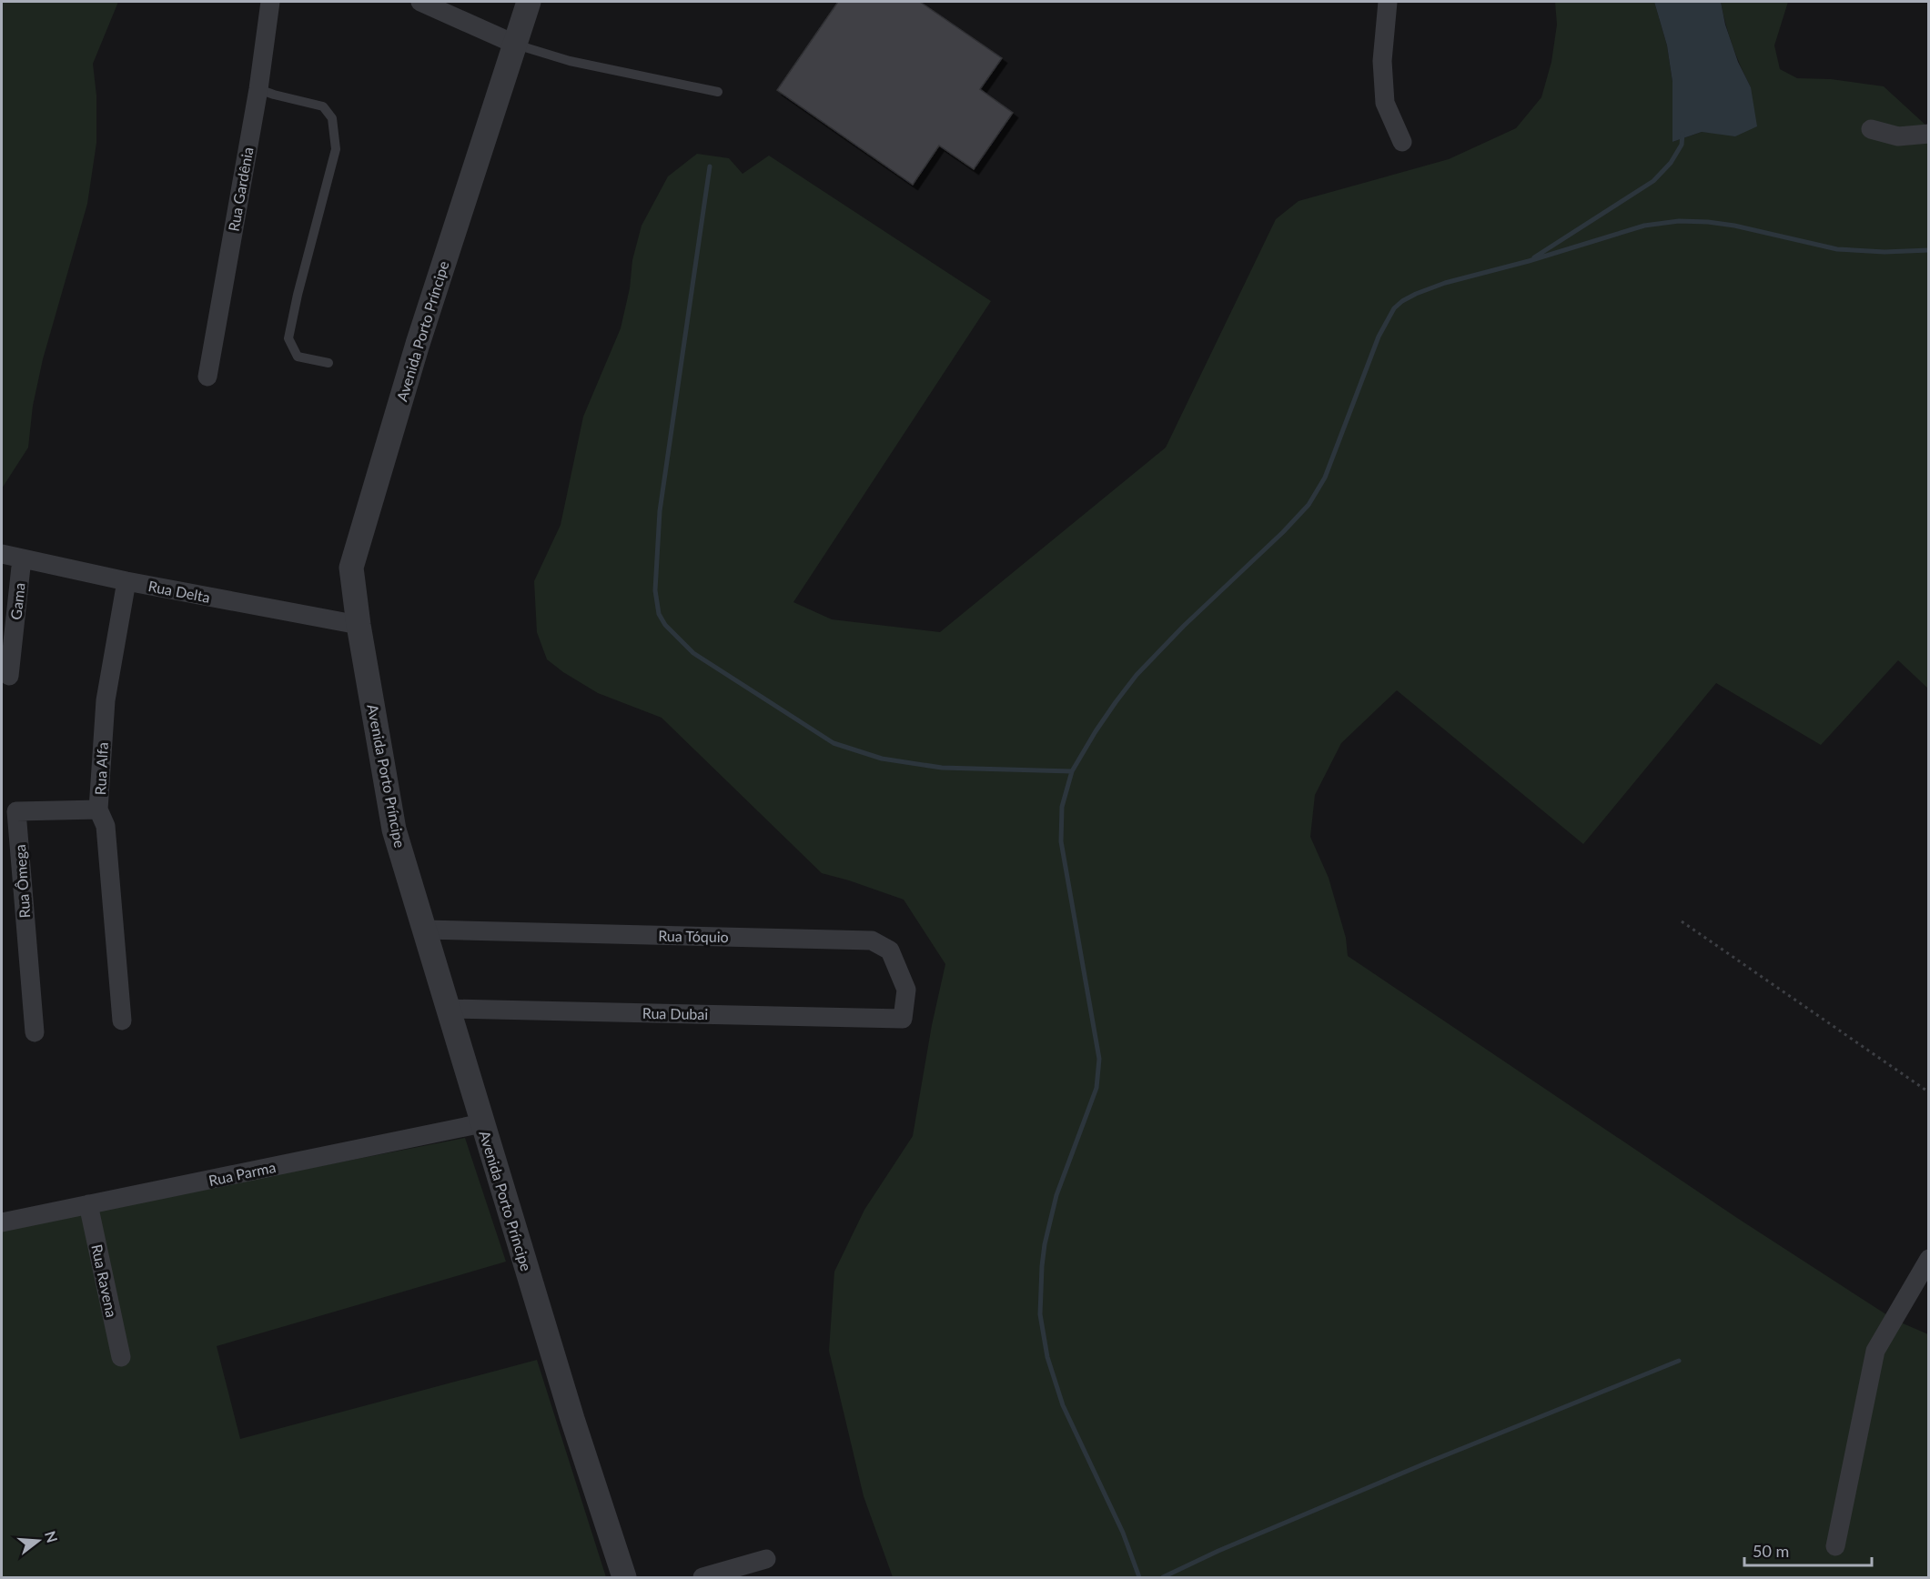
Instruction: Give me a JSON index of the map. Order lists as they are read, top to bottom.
{
  "streets": {
    "street": [
      "Rua Gardênia",
      "Avenida Porto Príncipe",
      "Rua Delta",
      "Gama",
      "Rua Alfa",
      "Rua Ômega",
      "Rua Tóquio",
      "Rua Dubai",
      "Rua Parma",
      "Rua Ravena"
    ]
  },
  "crossings": [
    ["Avenida Porto Príncipe", "Rua Delta"],
    ["Avenida Porto Príncipe", "Rua Tóquio"],
    ["Avenida Porto Príncipe", "Rua Dubai"],
    ["Avenida Porto Príncipe", "Rua Parma"],
    ["Rua Delta", "Gama"],
    ["Rua Delta", "Rua Alfa"],
    ["Rua Alfa", "Rua Ômega"],
    ["Rua Tóquio", "Rua Dubai"],
    ["Rua Parma", "Rua Ravena"]
  ],
  "scale_bar": "50 m",
  "north": "right"
}
